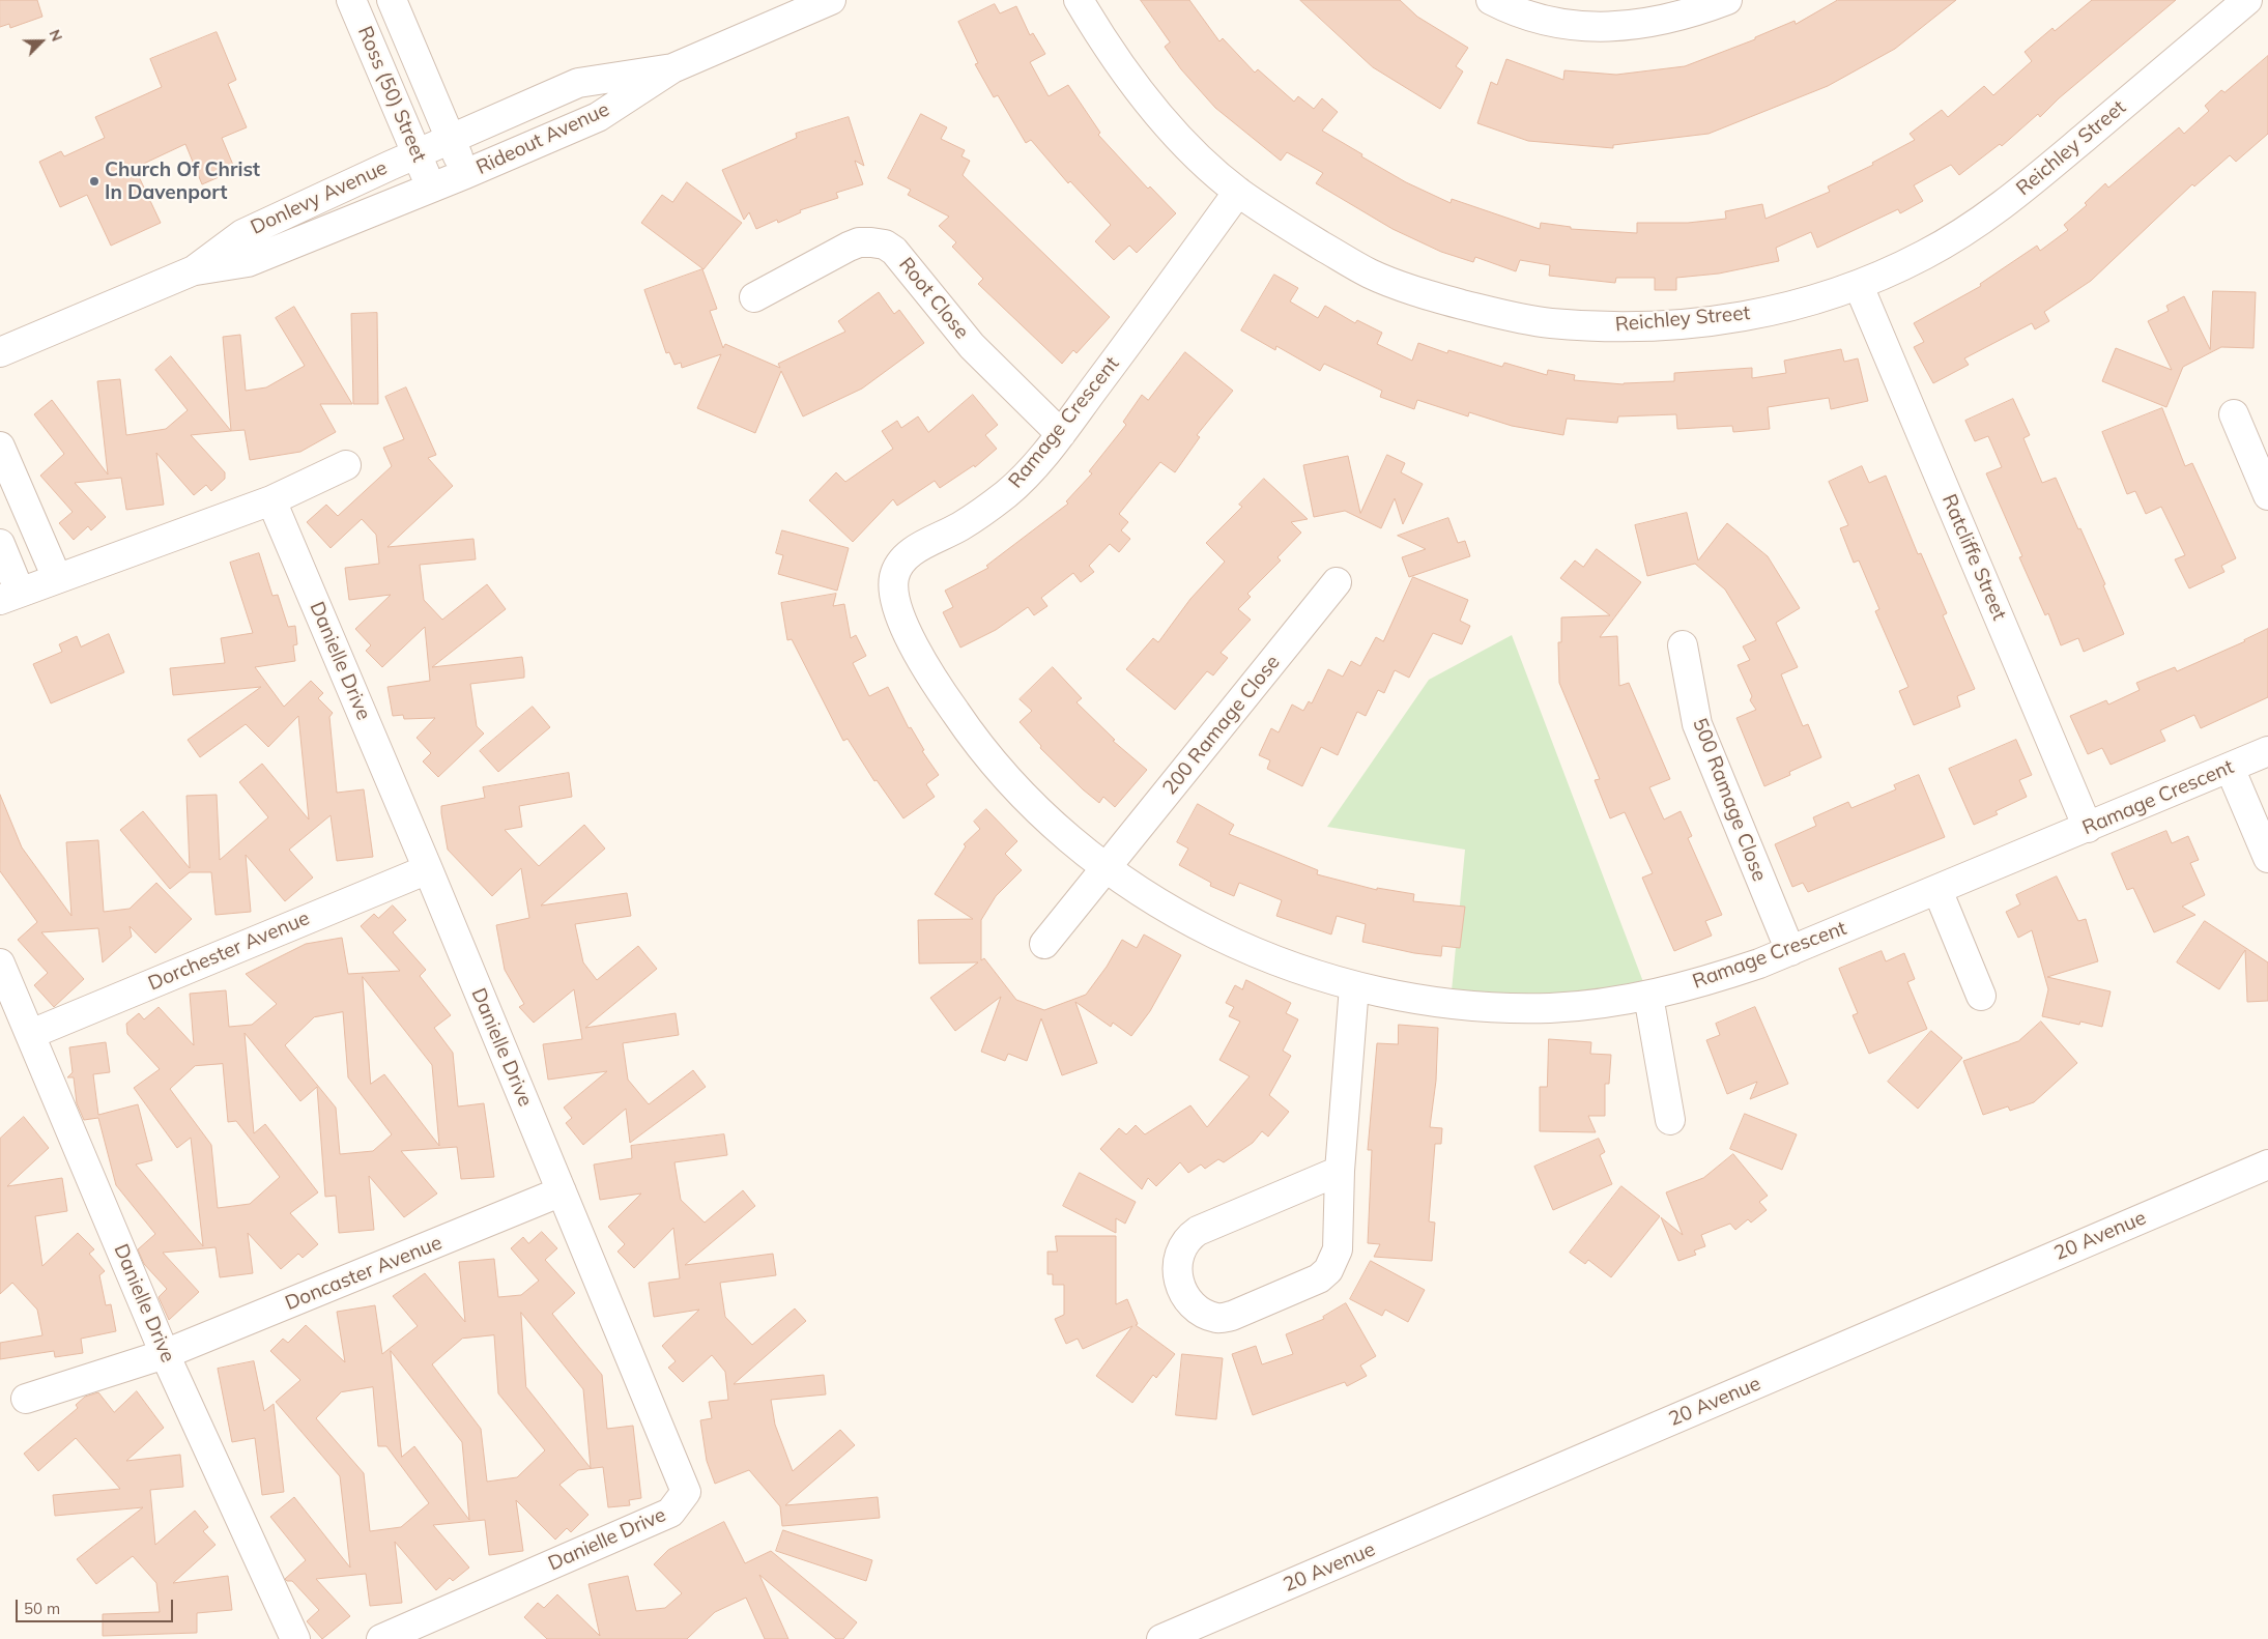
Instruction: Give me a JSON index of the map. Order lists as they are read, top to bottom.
{
  "streets": {
    "street": [
      "Ross (50) Street",
      "Rideout Avenue",
      "Reichley Street",
      "Donlevy Avenue",
      "Root Close",
      "Ramage Crescent",
      "Ratcliffe Street",
      "Danielle Drive",
      "200 Ramage Close",
      "500 Ramage Close",
      "Dorchester Avenue",
      "20 Avenue",
      "Doncaster Avenue"
    ]
  },
  "crossings": [
    ["Ross (50) Street", "Rideout Avenue"],
    ["Ross (50) Street", "Donlevy Avenue"],
    ["Rideout Avenue", "Donlevy Avenue"],
    ["Reichley Street", "Ramage Crescent"],
    ["Reichley Street", "Ratcliffe Street"],
    ["Root Close", "Ramage Crescent"],
    ["Ramage Crescent", "Ratcliffe Street"],
    ["Ramage Crescent", "200 Ramage Close"],
    ["Ramage Crescent", "500 Ramage Close"],
    ["Danielle Drive", "Dorchester Avenue"],
    ["Danielle Drive", "Doncaster Avenue"]
  ],
  "places": ["Church Of Christ In Davenport"],
  "scale_bar": "50 m",
  "north": "top right"
}
